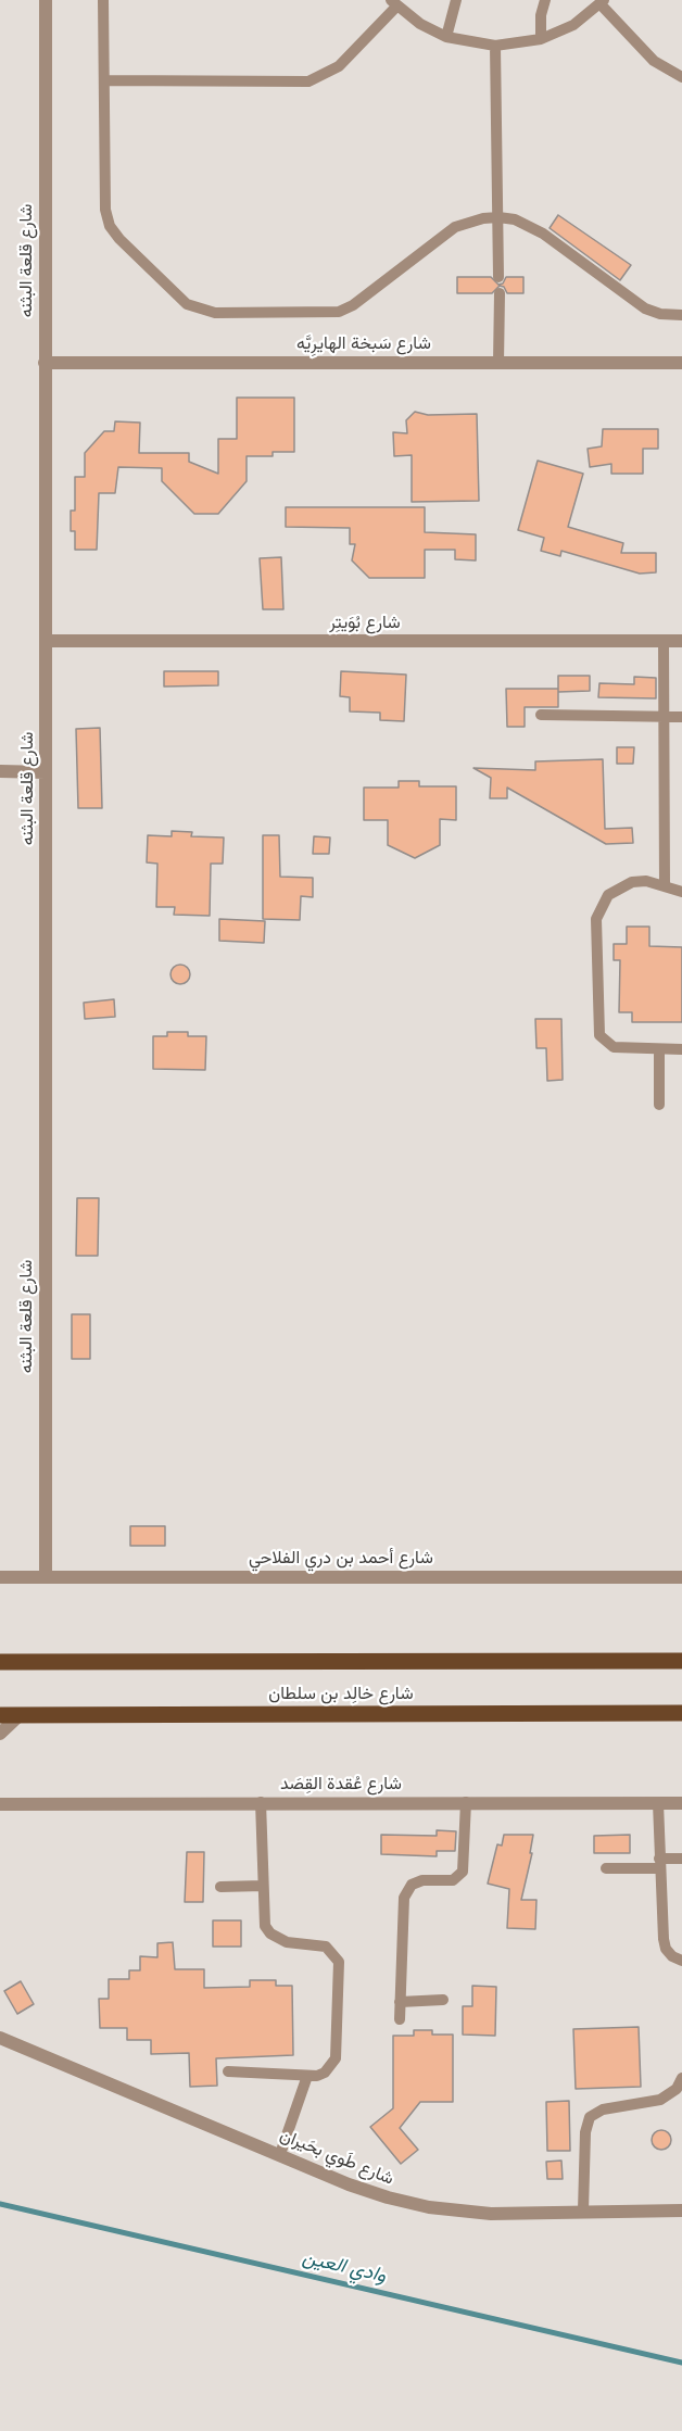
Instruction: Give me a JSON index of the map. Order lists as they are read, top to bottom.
{
  "streets": {
    "main road": ["شارع خالِد بن سلطان"],
    "street": [
      "شارع قلعة البثنه",
      "شارع سَبخة الهايرِيَّه",
      "شارع بُوَيتِر",
      "شارع أحمد بن دري الفلاحي",
      "شارع عُقدة القِصَد",
      "شارع طَوي بحَيران"
    ]
  },
  "crossings": [
    ["شارع قلعة البثنه", "شارع سَبخة الهايرِيَّه"],
    ["شارع قلعة البثنه", "شارع بُوَيتِر"],
    ["شارع قلعة البثنه", "شارع أحمد بن دري الفلاحي"]
  ],
  "water": ["وادي العين"]
}
